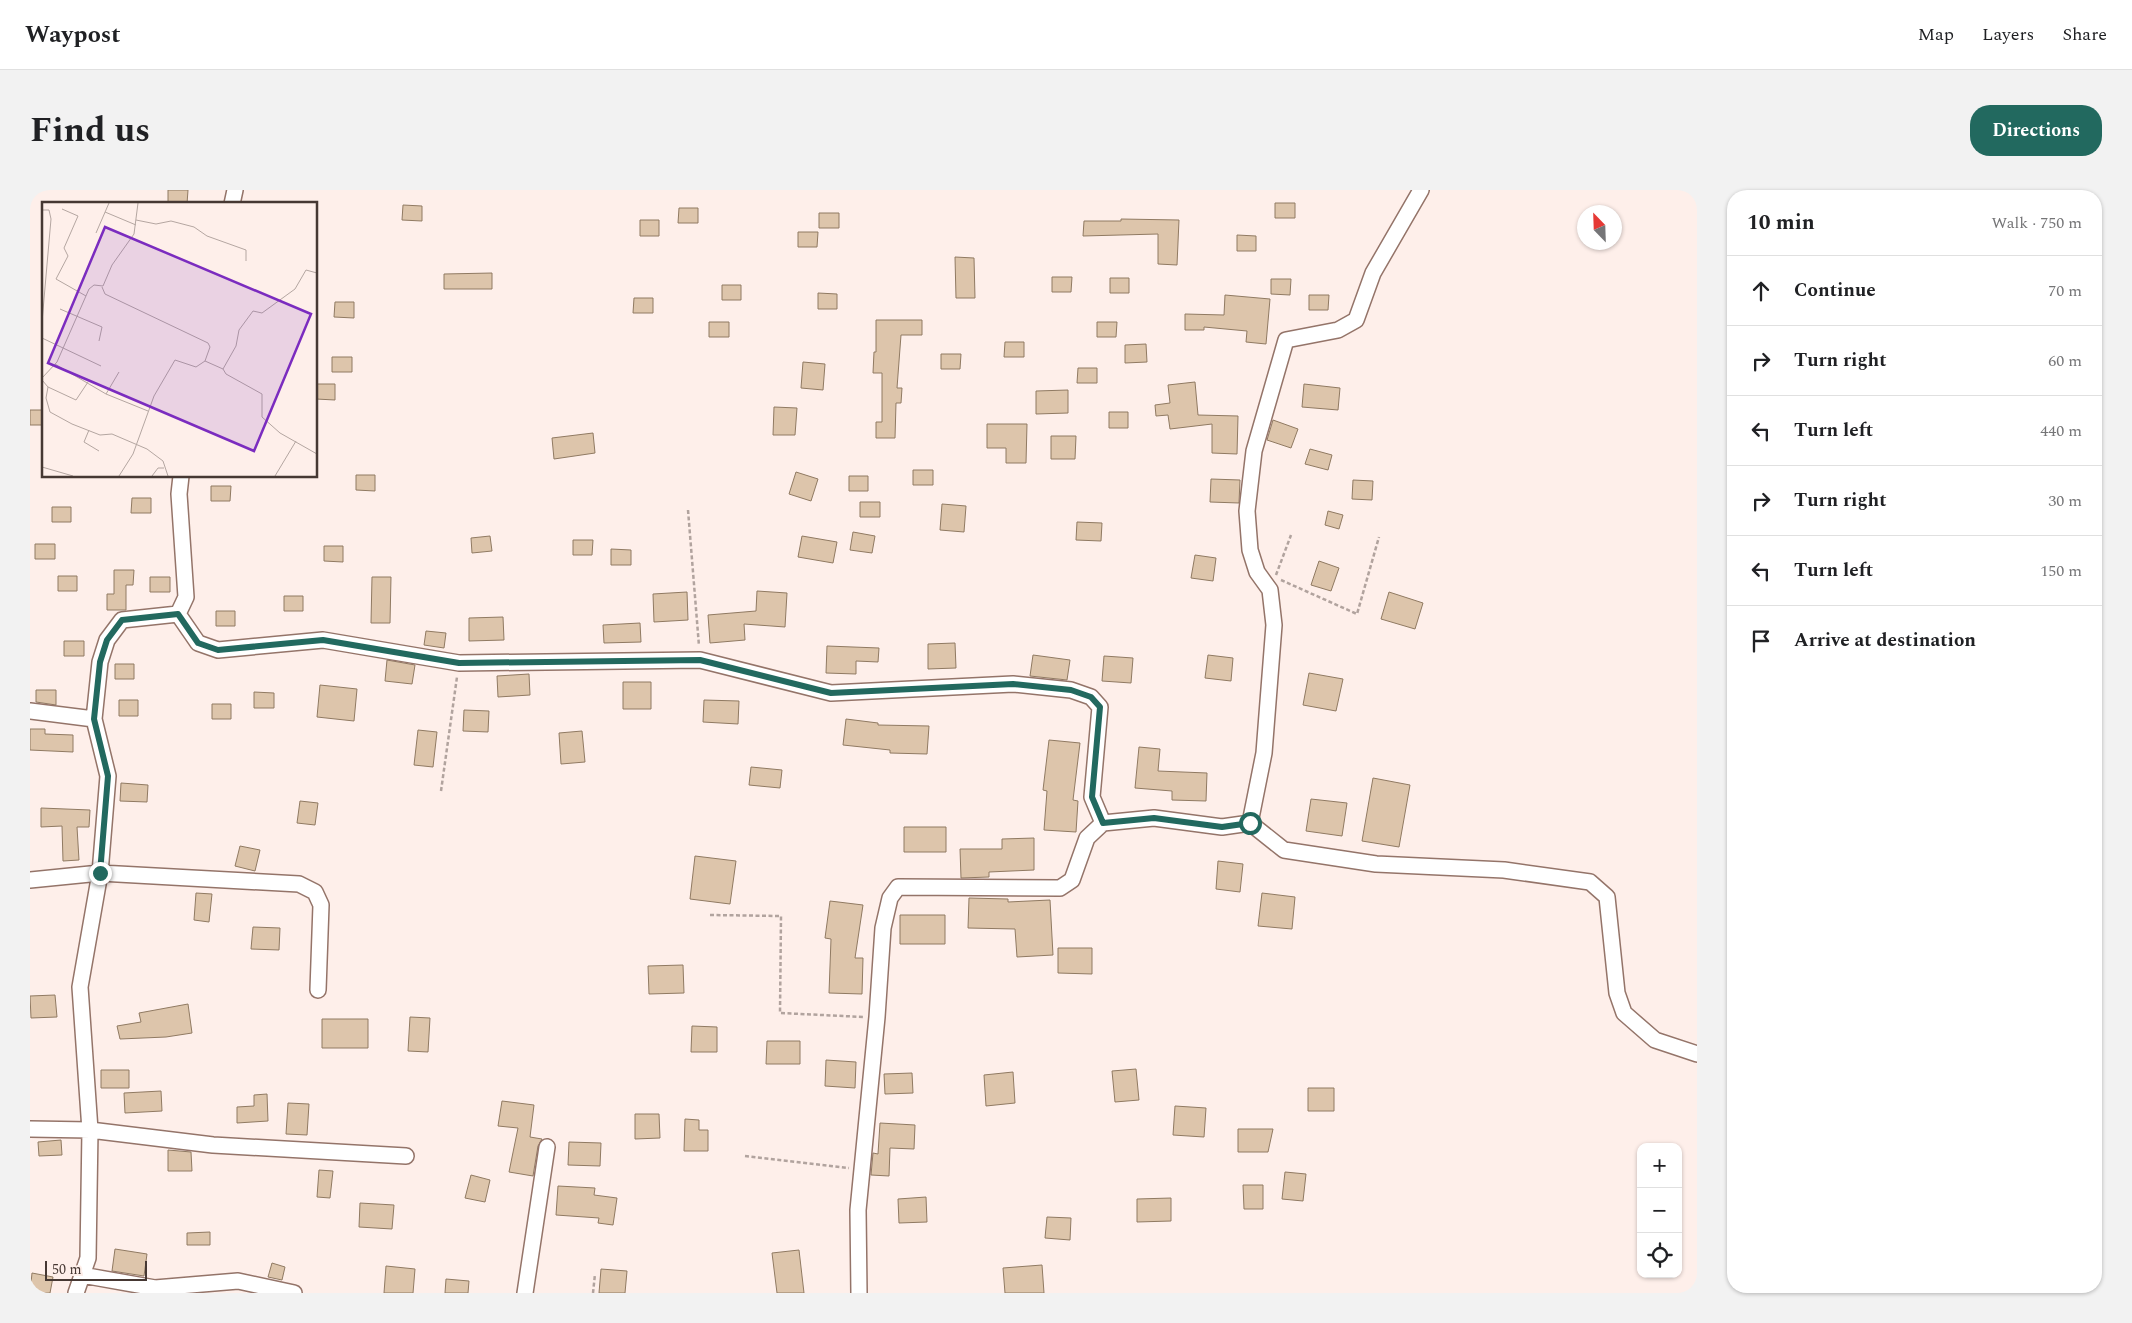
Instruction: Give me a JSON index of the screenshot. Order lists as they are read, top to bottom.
{
  "scale_bar": "50 m",
  "north": "top left",
  "page": {
    "header": "Waypost",
    "nav": ["Map", "Layers", "Share"],
    "title": "Find us",
    "buttons": "Directions",
    "heading": ["10 min", "Walk · 750 m"],
    "list": [
      ["Continue", "70 m"],
      ["Turn right", "60 m"],
      ["Turn left", "440 m"],
      ["Turn right", "30 m"],
      ["Turn left", "150 m"],
      "Arrive at destination"
    ],
    "map_buttons": ["+", "−"],
    "scale": "50 m"
  }
}
